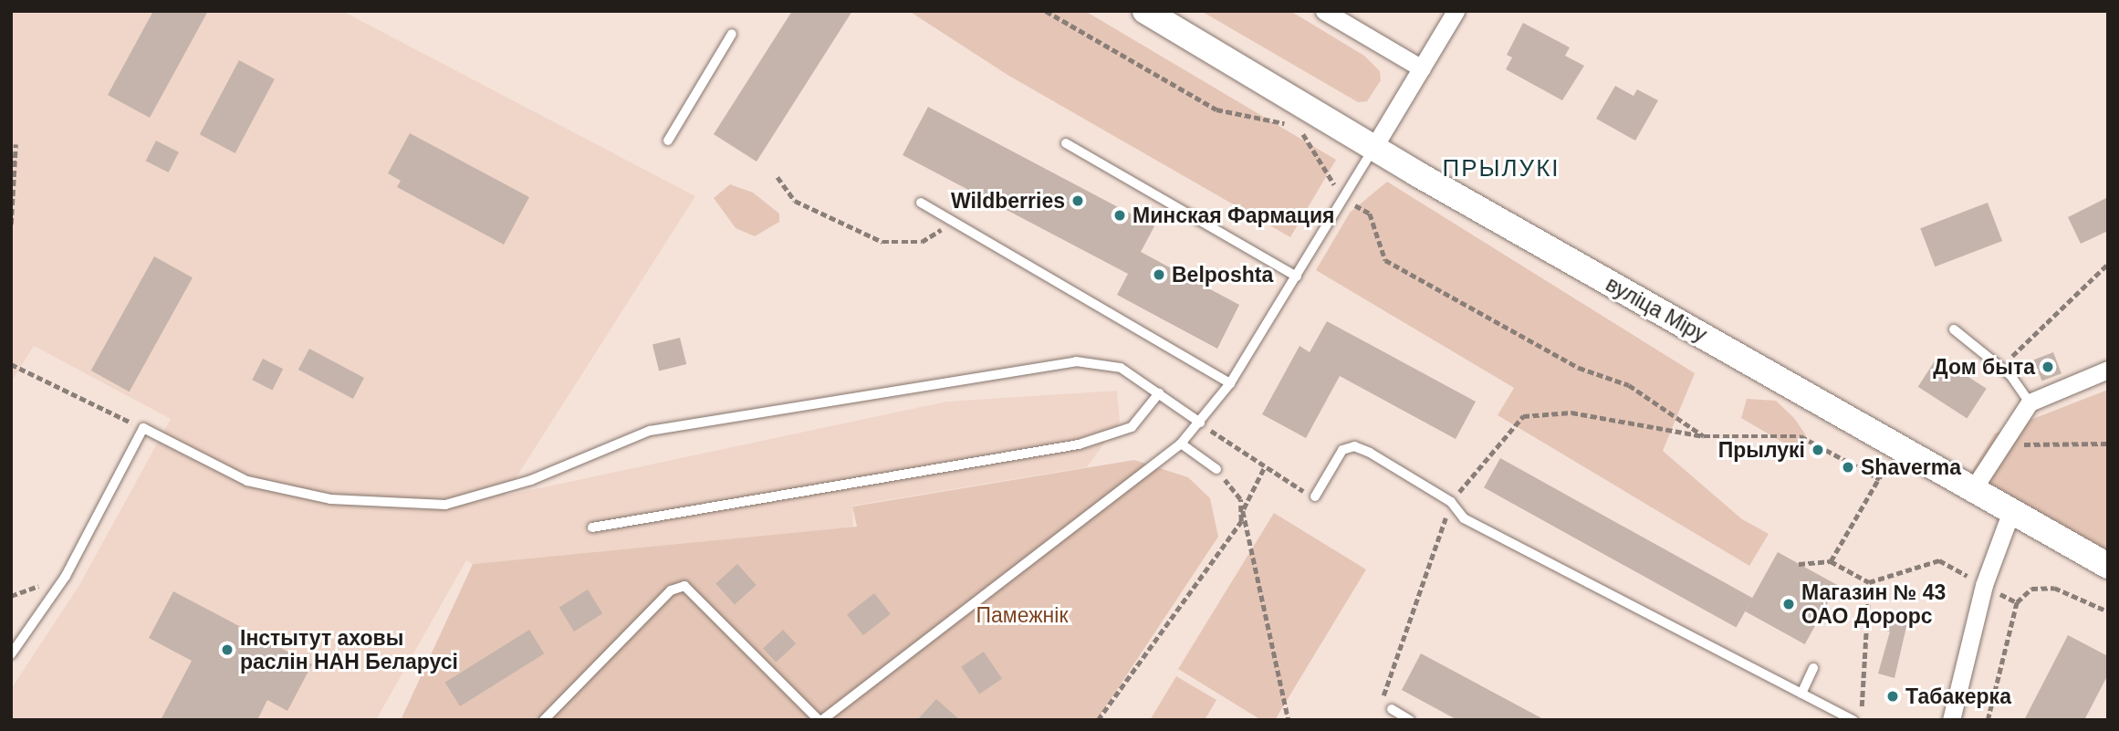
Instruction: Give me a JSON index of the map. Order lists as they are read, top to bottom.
{
  "streets": {
    "street": ["вуліца Міру"]
  },
  "districts": ["ПРЫЛУКІ"],
  "parks": ["Памежнік"],
  "places": [
    "Wildberries",
    "Минская Фармация",
    "Belposhta",
    "Дом быта",
    "Прылукі",
    "Shaverma",
    "Магазин № 43 ОАО Дорорс",
    "Інстытут аховы раслін НАН Беларусі",
    "Табакерка"
  ]
}
